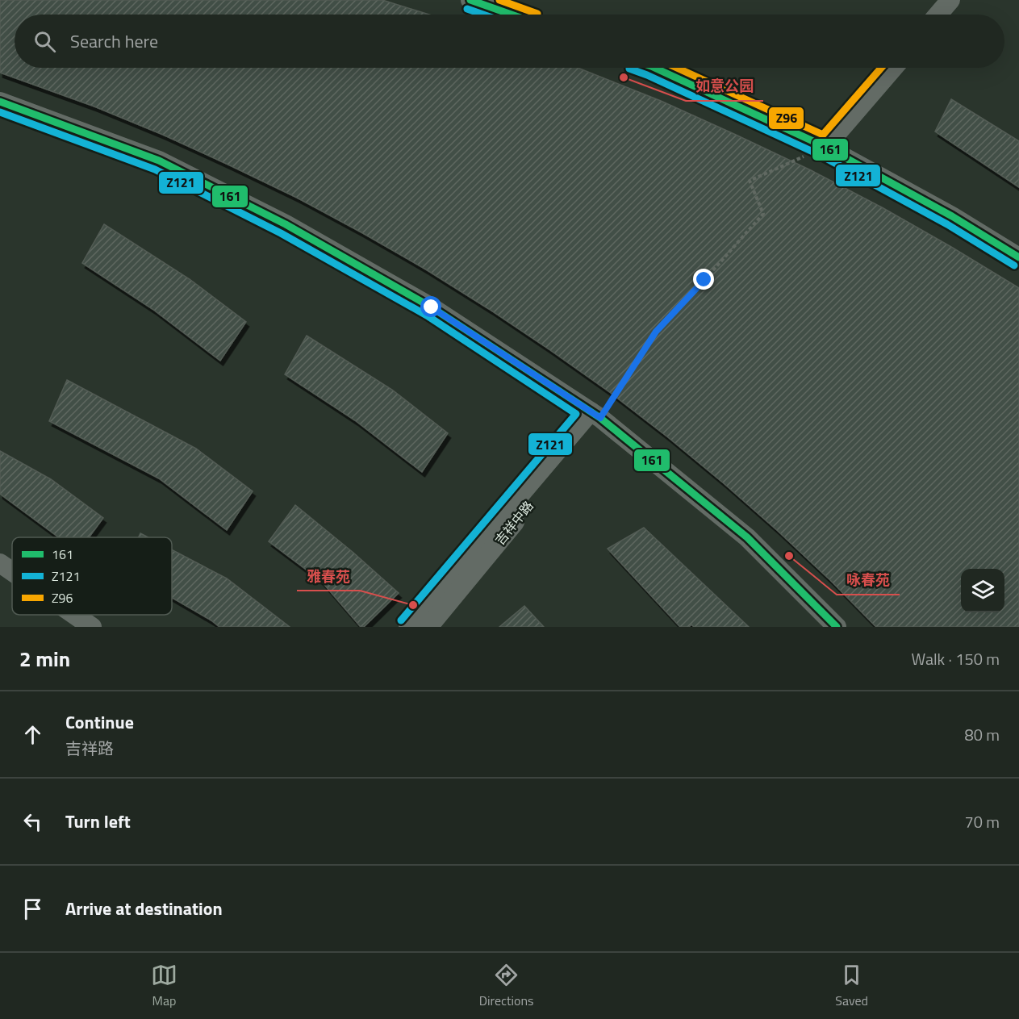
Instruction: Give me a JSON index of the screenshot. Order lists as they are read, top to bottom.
{
  "streets": {
    "street": ["吉祥中路"]
  },
  "places": ["如意公园", "咏春苑", "雅春苑"],
  "lines": ["transit line 161", "transit line Z96", "transit line Z121"],
  "legend": ["161", "Z121", "Z96"],
  "page": {
    "search": "Search here",
    "heading": ["2 min", "Walk · 150 m"],
    "list": [
      ["Continue", "吉祥路", "80 m"],
      ["Turn left", "70 m"],
      "Arrive at destination"
    ],
    "nav": ["Map", "Directions", "Saved"]
  }
}
